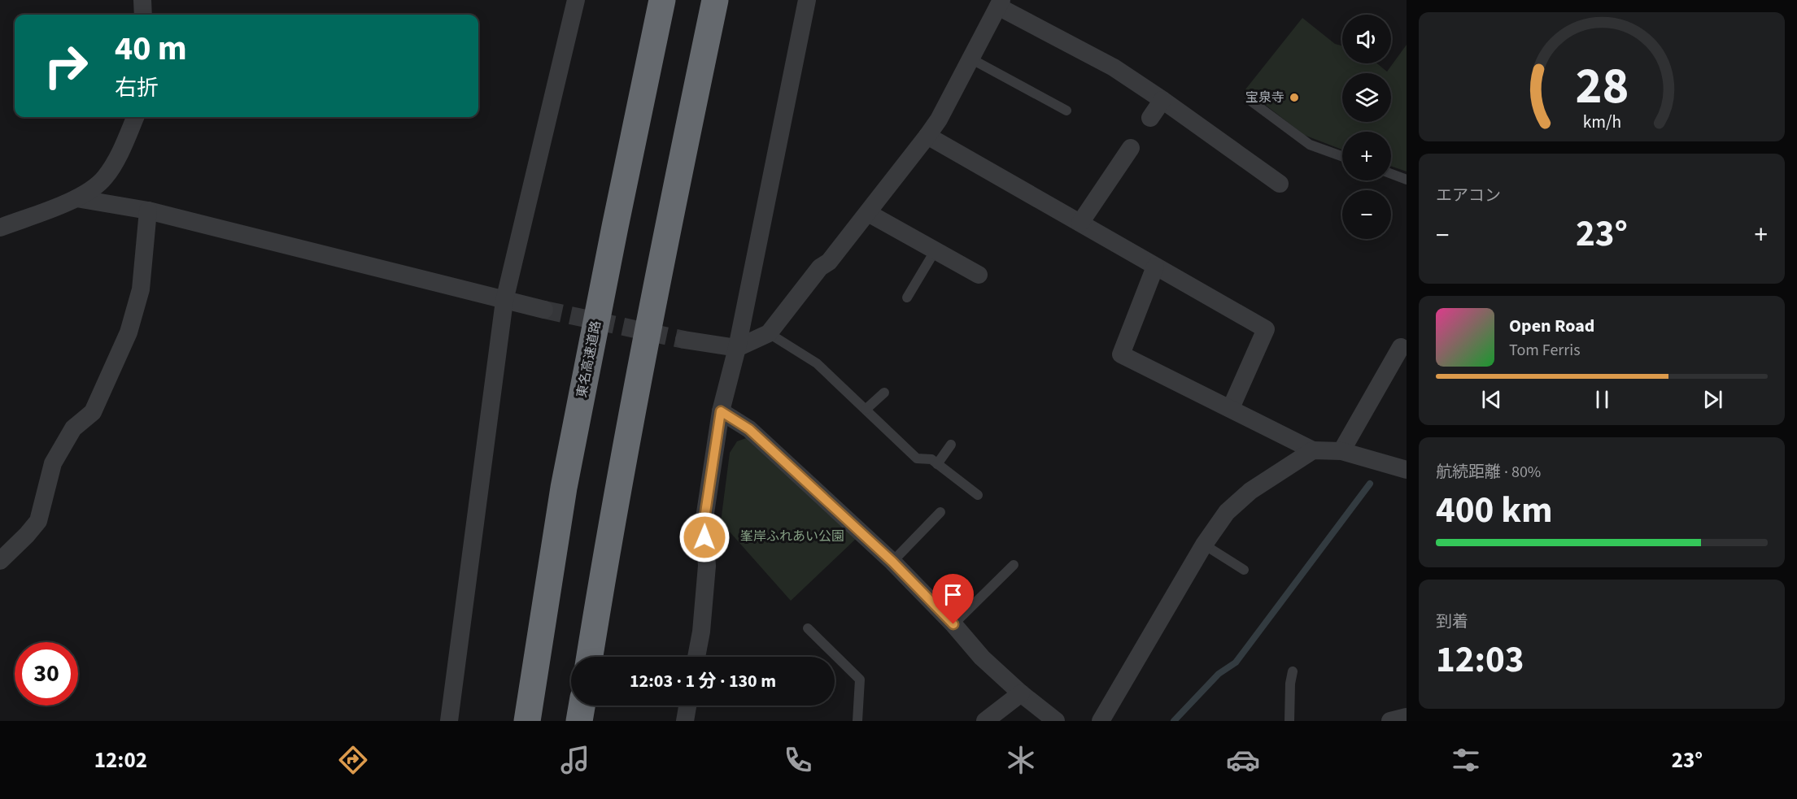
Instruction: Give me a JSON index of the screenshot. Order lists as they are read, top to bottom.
{
  "streets": {
    "highway": ["東名高速道路"]
  },
  "parks": ["峯岸ふれあい公園"],
  "places": ["宝泉寺"],
  "page": {
    "map_buttons": ["+", "−"],
    "turn": ["40 m", "右折"],
    "tile": [
      "エアコン",
      ["航続距離 · 80%", "400 km"],
      ["到着", "12:03"]
    ],
    "heat": ["−", "23°", "+"],
    "song": ["Open Road", "Tom Ferris"],
    "limit": "30",
    "trip": "12:03 · 1 分 · 130 m",
    "tabs": ["12:02", "23°"],
    "gauge": ["28", "km/h"]
  }
}
